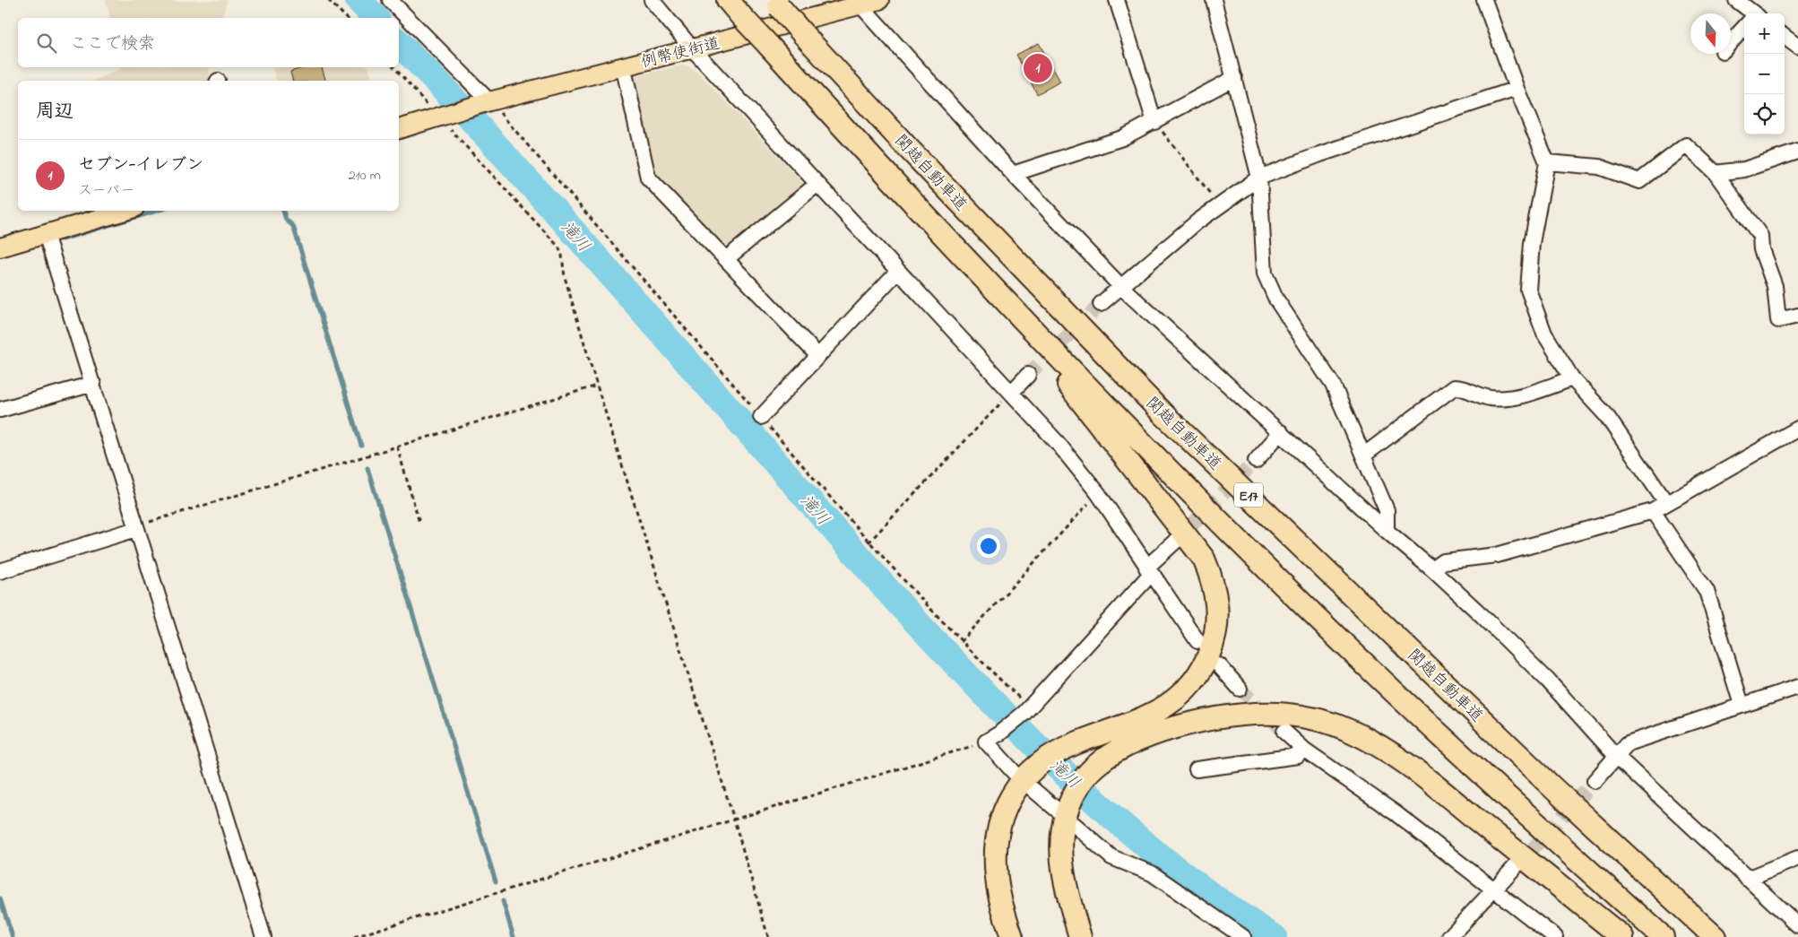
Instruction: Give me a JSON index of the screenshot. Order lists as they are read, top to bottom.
{
  "streets": {
    "highway": ["関越自動車道", "E17"],
    "main road": ["例幣使街道"]
  },
  "water": ["滝川"],
  "north": "bottom",
  "page": {
    "map_buttons": ["+", "−"],
    "search": "ここで検索",
    "pins": "1",
    "heading": "周辺",
    "list": [
      {
        "mark": "1",
        "name": "セブン-イレブン",
        "note": "スーパー",
        "value": "210 m"
      }
    ]
  }
}
